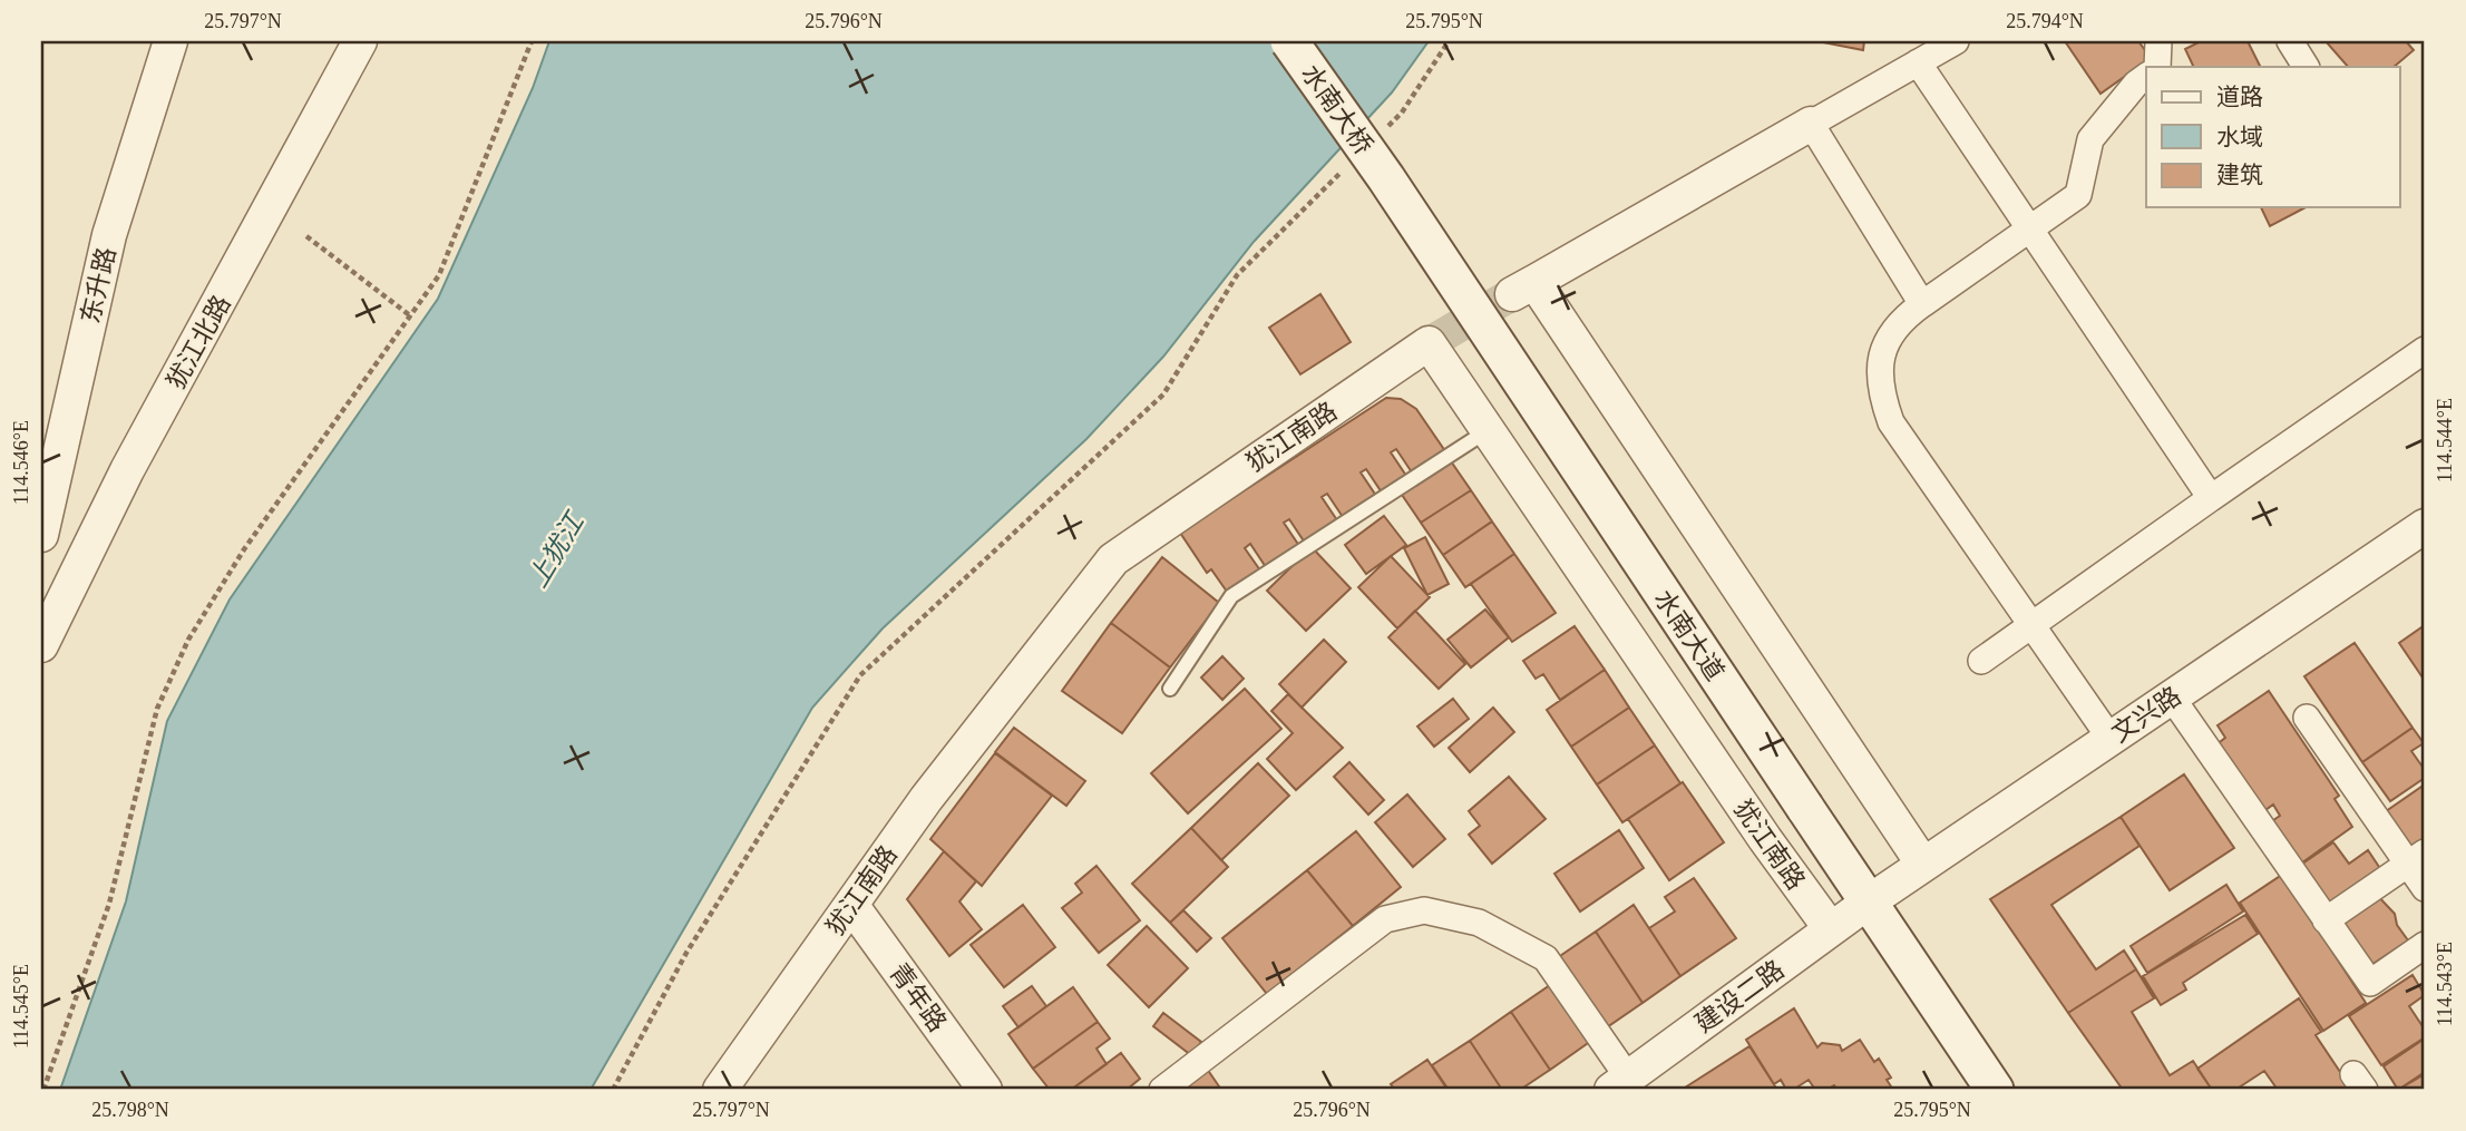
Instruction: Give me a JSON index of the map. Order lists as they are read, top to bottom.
{
  "streets": {
    "main road": ["水南大桥", "水南大道"],
    "street": [
      "东升路",
      "犹江北路",
      "犹江南路",
      "文兴路",
      "建设二路",
      "青年路"
    ]
  },
  "crossings": [
    ["水南大桥", "水南大道"],
    ["犹江南路", "建设二路"],
    ["犹江南路", "青年路"],
    ["水南大道", "文兴路"],
    ["水南大道", "建设二路"],
    ["文兴路", "建设二路"]
  ],
  "water": ["上犹江"],
  "legend": ["道路", "水域", "建筑"],
  "coordinates": [
    "25.797°N",
    "25.796°N",
    "25.795°N",
    "25.794°N",
    "114.544°E",
    "114.546°E",
    "114.543°E",
    "114.545°E",
    "25.798°N"
  ]
}
